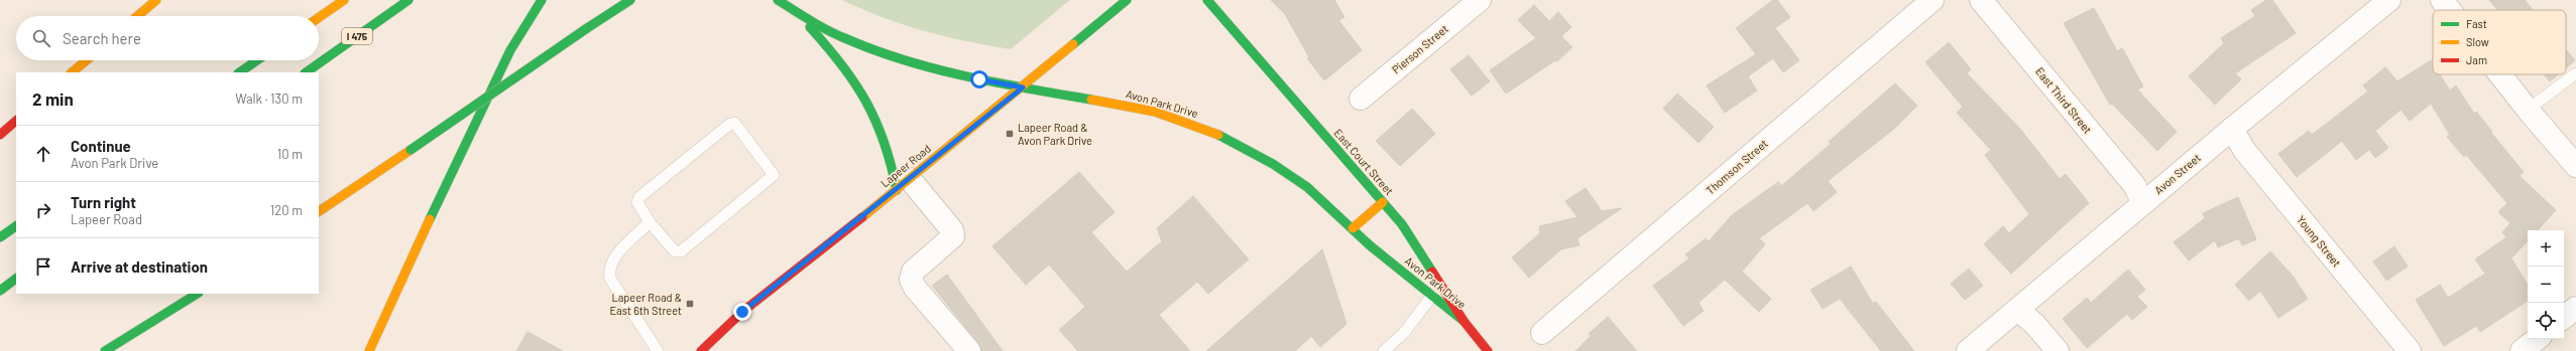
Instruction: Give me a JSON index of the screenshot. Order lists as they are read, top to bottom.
{
  "streets": {
    "main road": [
      "I 475",
      "Avon Park Drive",
      "East Court Street",
      "Lapeer Road"
    ],
    "street": [
      "Pierson Street",
      "East Third Street",
      "Thomson Street",
      "Avon Street",
      "Young Street"
    ]
  },
  "crossings": [
    ["East Third Street", "Avon Street"],
    ["Avon Park Drive", "East Court Street"],
    ["Avon Park Drive", "Lapeer Road"],
    ["Avon Street", "Young Street"]
  ],
  "places": {
    "transit": ["Lapeer Road & Avon Park Drive", "Lapeer Road & East 6th Street"]
  },
  "legend": ["Fast", "Slow", "Jam"],
  "page": {
    "search": "Search here",
    "heading": ["2 min", "Walk · 130 m"],
    "list": [
      ["Continue", "Avon Park Drive", "10 m"],
      ["Turn right", "Lapeer Road", "120 m"],
      "Arrive at destination"
    ],
    "map_buttons": ["+", "−"]
  }
}
